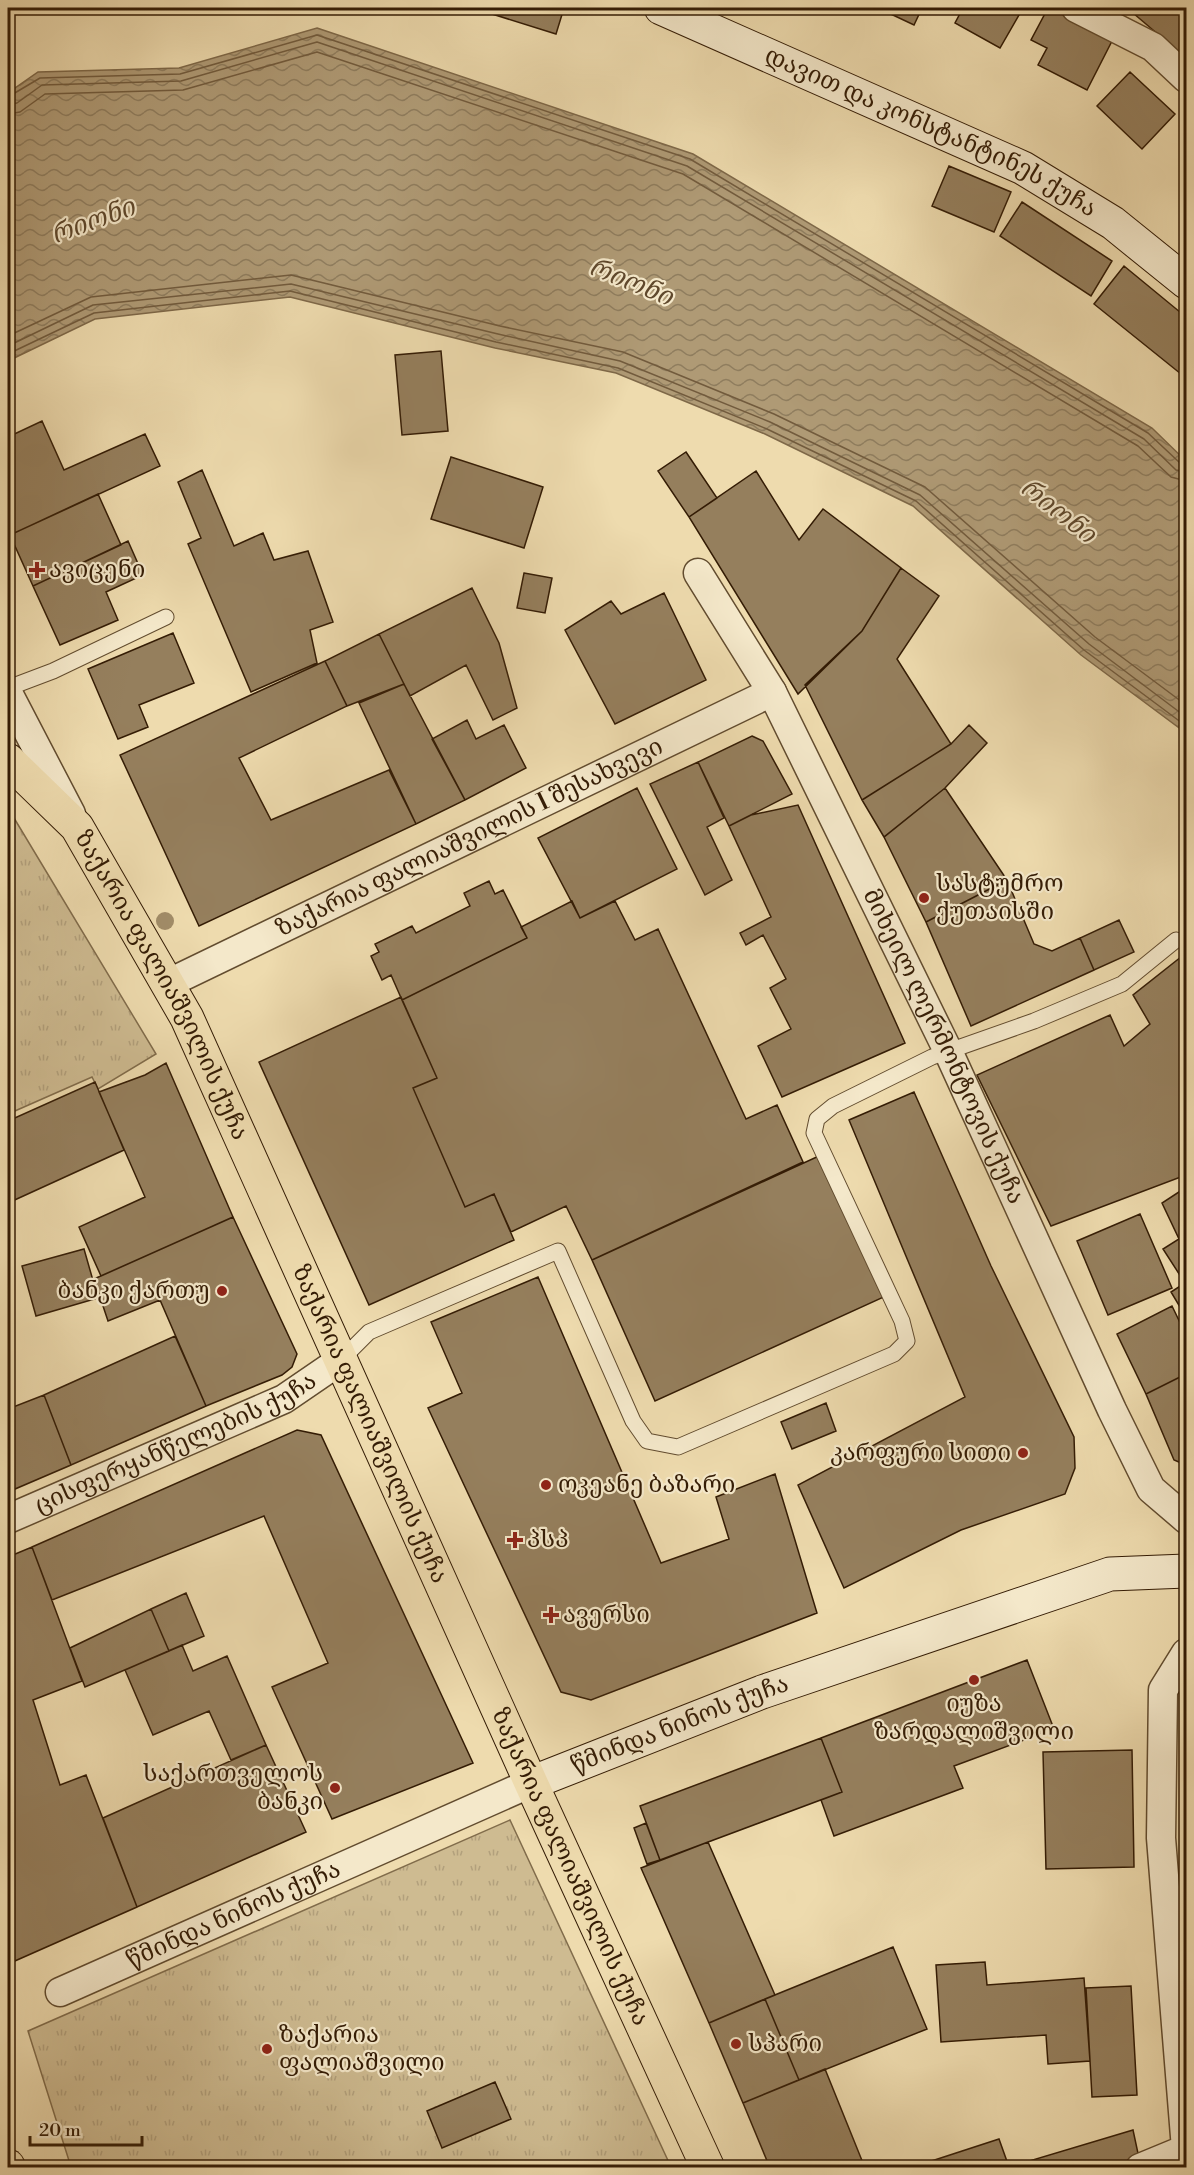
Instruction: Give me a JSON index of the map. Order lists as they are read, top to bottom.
{
  "streets": {
    "main road": ["დავით და კონსტანტინეს ქუჩა", "ზაქარია ფალიაშვილის ქუჩა", "წმინდა ნინოს ქუჩა"],
    "street": ["ზაქარია ფალიაშვილის I შესახვევი", "მიხეილ ლერმონტოვის ქუჩა", "ცისფერყანწელების ქუჩა"]
  },
  "crossings": [
    ["ზაქარია ფალიაშვილის I შესახვევი", "ზაქარია ფალიაშვილის ქუჩა"],
    ["ზაქარია ფალიაშვილის I შესახვევი", "მიხეილ ლერმონტოვის ქუჩა"],
    ["ზაქარია ფალიაშვილის ქუჩა", "ცისფერყანწელების ქუჩა"],
    ["ზაქარია ფალიაშვილის ქუჩა", "წმინდა ნინოს ქუჩა"]
  ],
  "water": ["რიონი"],
  "places": {
    "health": ["ავიცენი", "პსპ", "ავერსი"],
    "other": [
      "სასტუმრო ქუთაისში",
      "ბანკი ქართუ",
      "კარფური სითი",
      "ოკეანე ბაზარი",
      "იუზა ზარდალიშვილი",
      "საქართველოს ბანკი",
      "სპარი",
      "ზაქარია ფალიაშვილი"
    ]
  },
  "scale_bar": "20 m"
}
